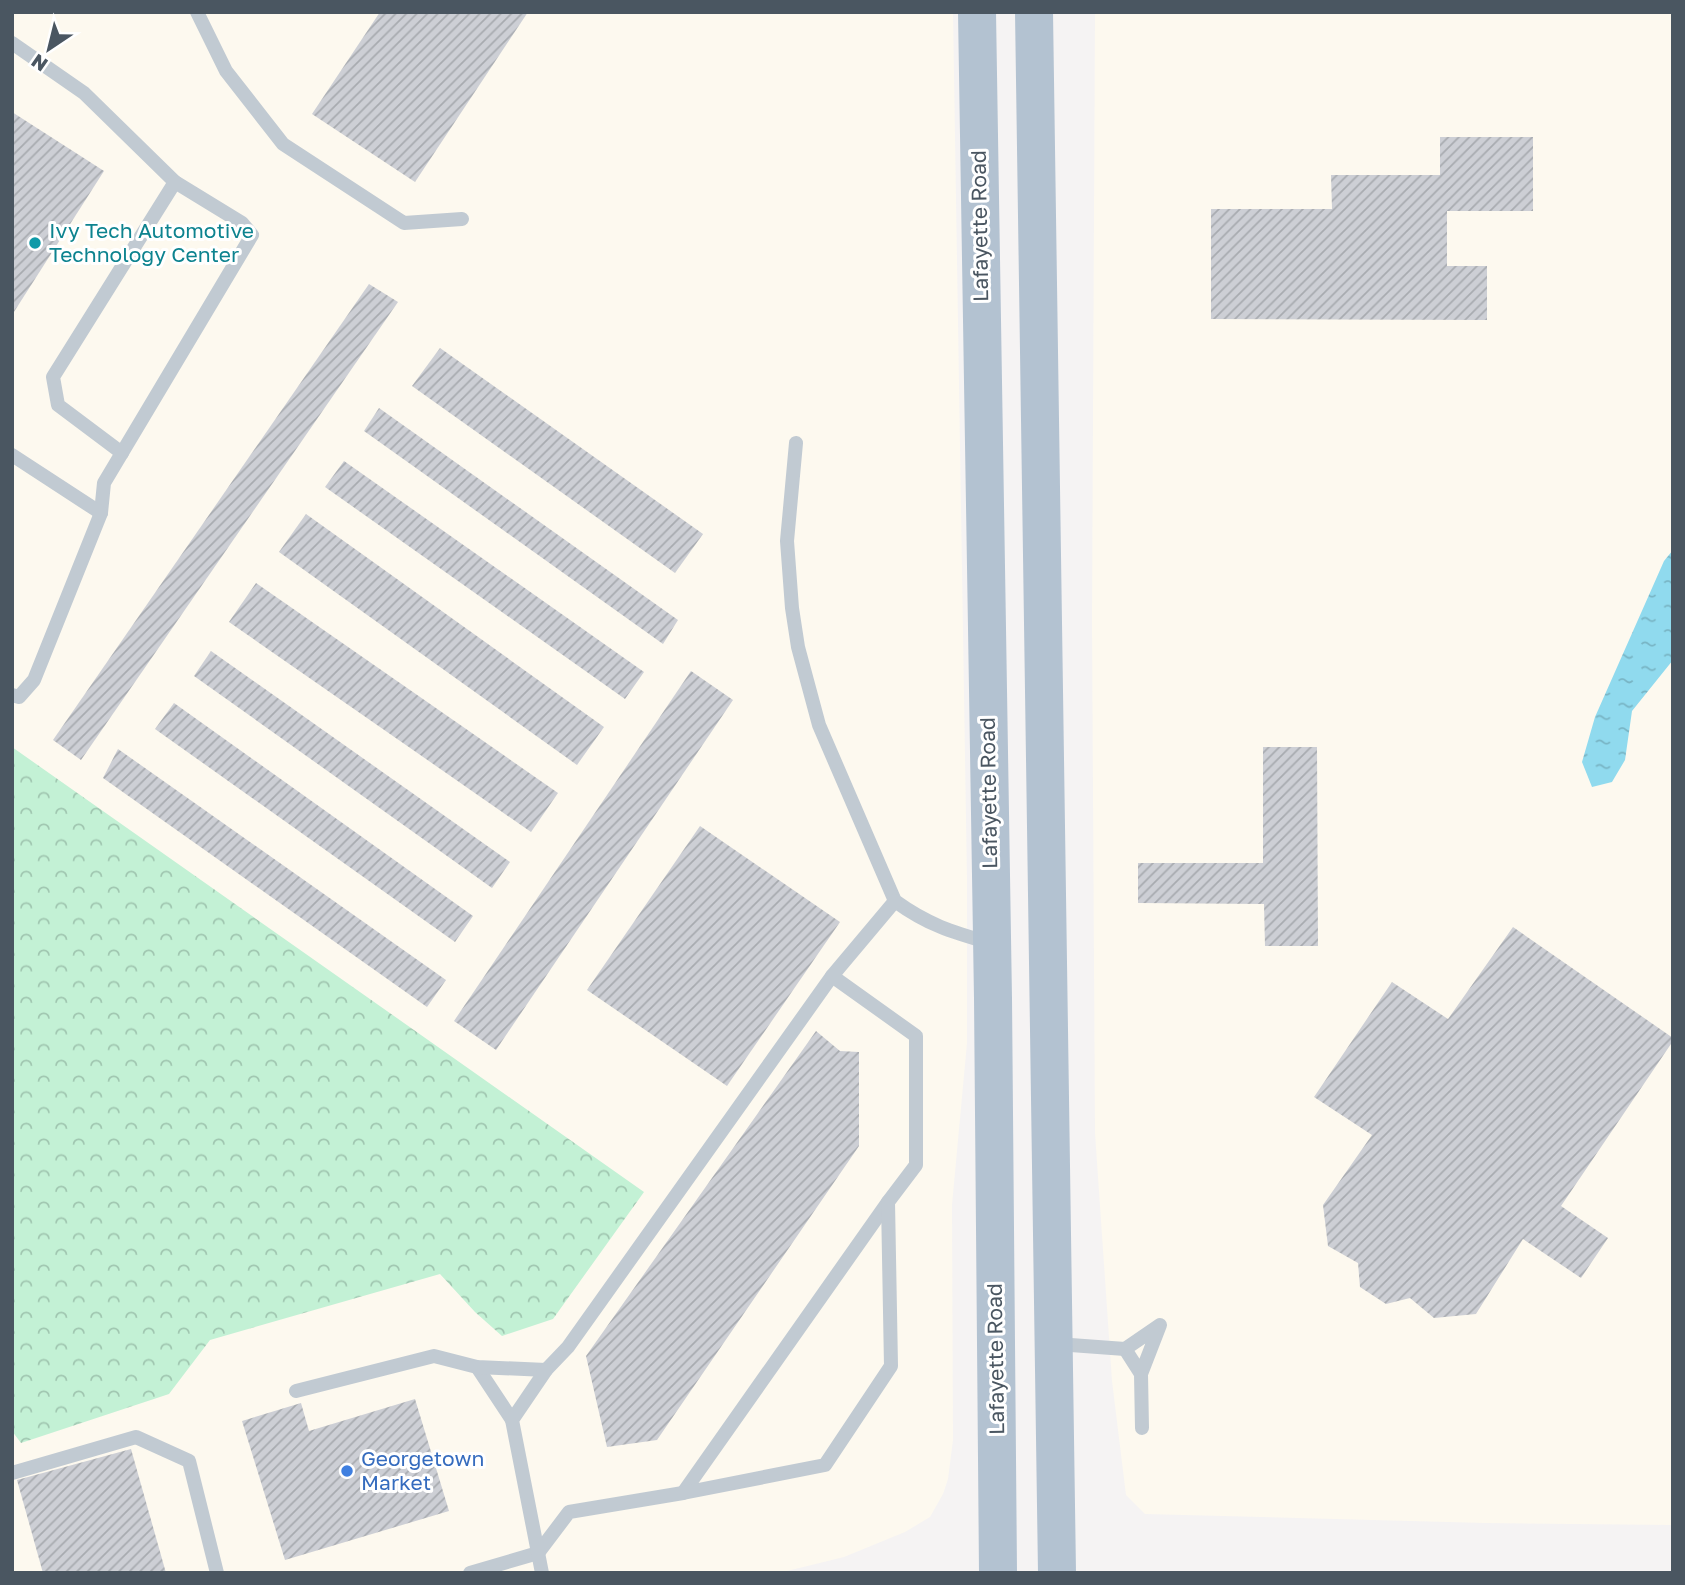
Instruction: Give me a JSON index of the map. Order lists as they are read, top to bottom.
{
  "streets": {
    "main road": ["Lafayette Road"]
  },
  "places": ["Ivy Tech Automotive Technology Center", "Georgetown Market"],
  "north": "bottom left"
}
